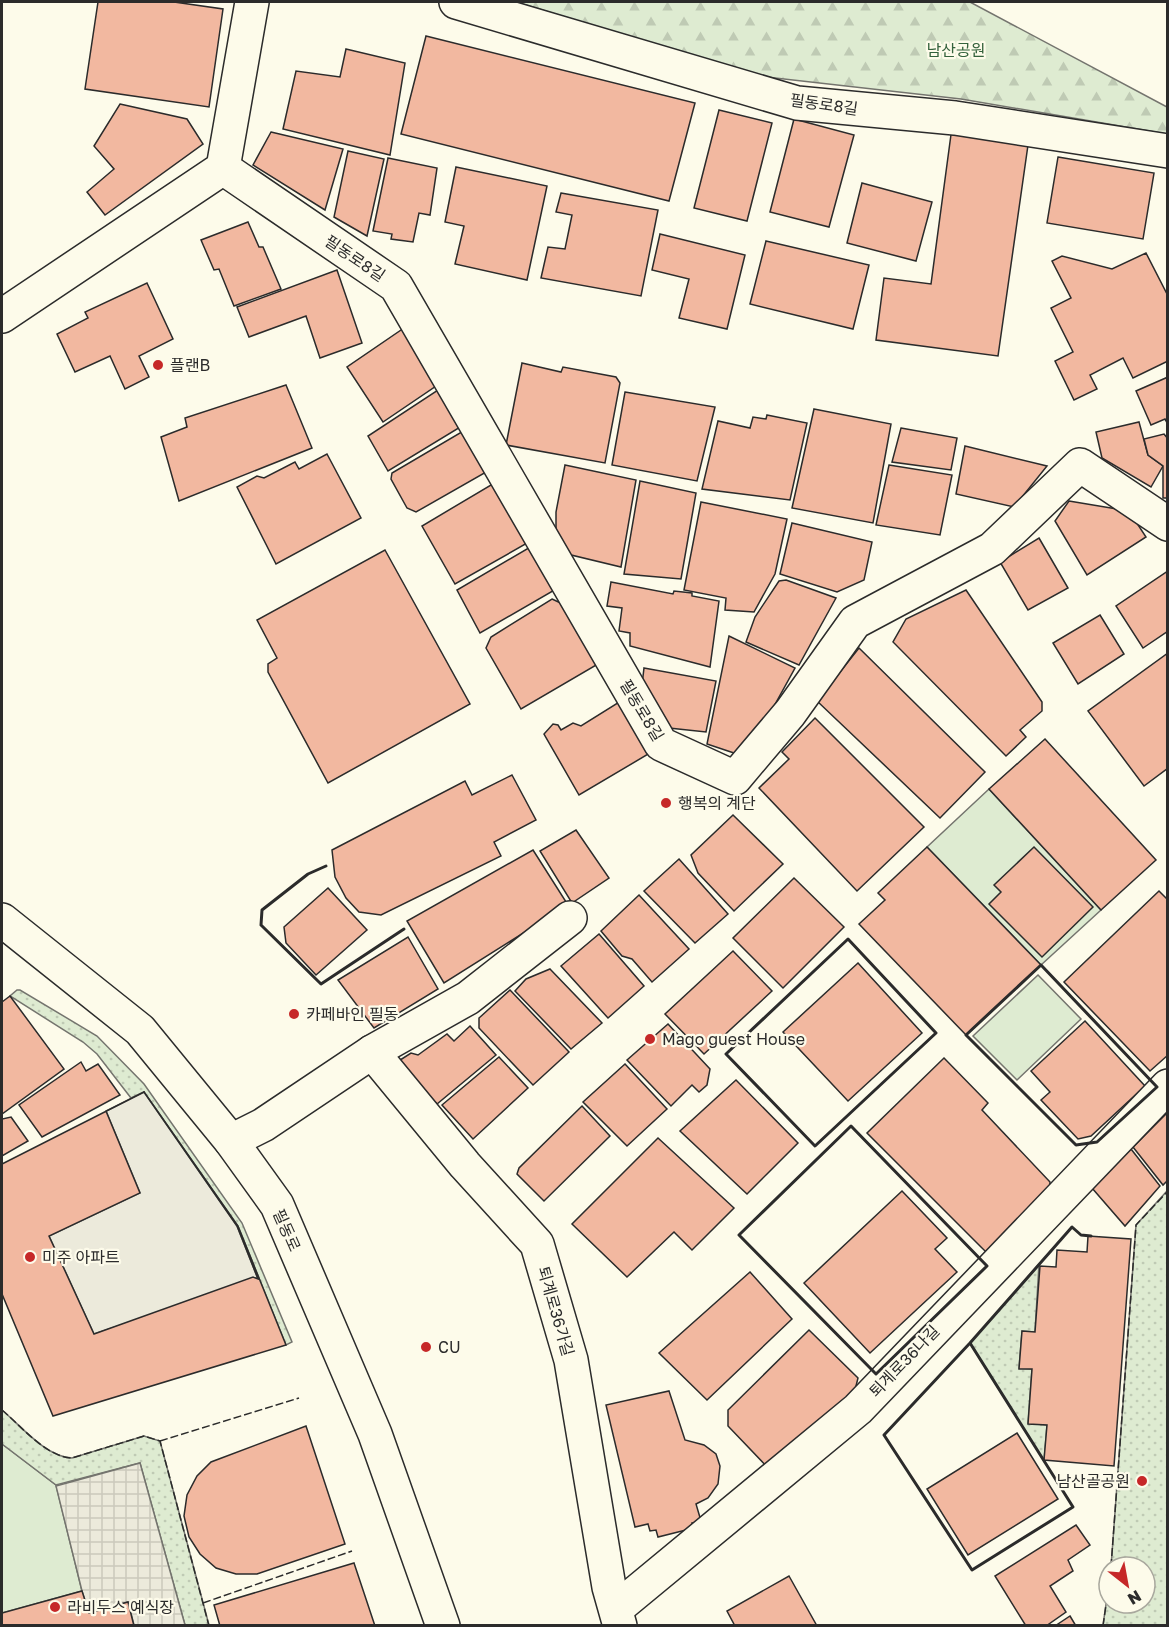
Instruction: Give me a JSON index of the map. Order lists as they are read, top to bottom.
{
  "streets": {
    "street": [
      "필동로8길",
      "필동로",
      "퇴계로36가길",
      "퇴계로36나길"
    ]
  },
  "crossings": [
    ["퇴계로36가길", "퇴계로36나길"]
  ],
  "parks": ["남산공원"],
  "places": [
    "플랜B",
    "행복의 계단",
    "카페바인 필동",
    "Mago guest House",
    "미주 아파트",
    "CU",
    "남산골공원",
    "라비두스 예식장"
  ],
  "north": "bottom right"
}
